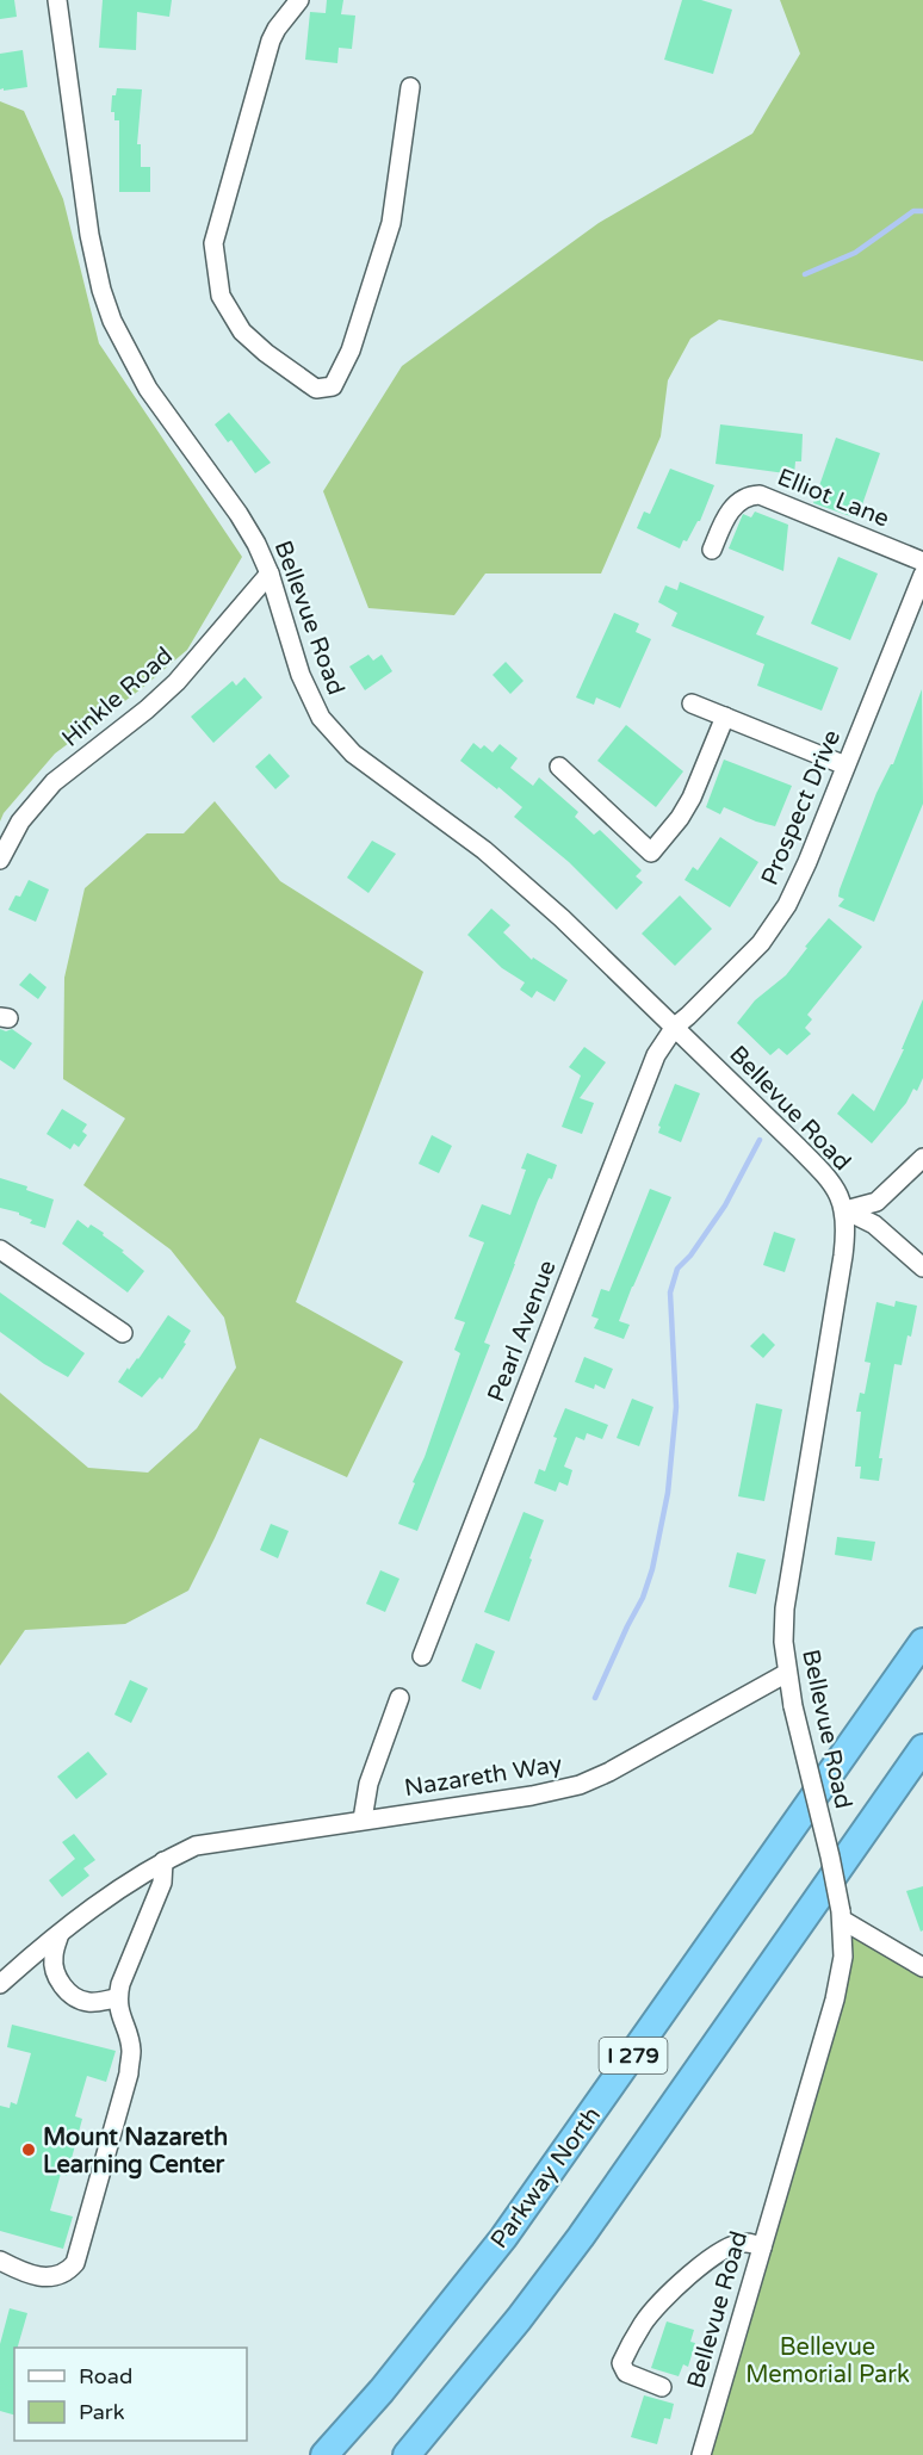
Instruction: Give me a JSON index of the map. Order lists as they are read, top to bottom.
{
  "streets": {
    "highway": ["I 279", "Parkway North"],
    "street": [
      "Elliot Lane",
      "Bellevue Road",
      "Hinkle Road",
      "Prospect Drive",
      "Pearl Avenue",
      "Nazareth Way"
    ]
  },
  "crossings": [
    ["Bellevue Road", "Hinkle Road"],
    ["Bellevue Road", "Prospect Drive"],
    ["Bellevue Road", "Pearl Avenue"],
    ["Bellevue Road", "Nazareth Way"],
    ["Prospect Drive", "Pearl Avenue"]
  ],
  "parks": ["Bellevue Memorial Park"],
  "places": ["Mount Nazareth Learning Center"],
  "legend": ["Road", "Park"]
}
